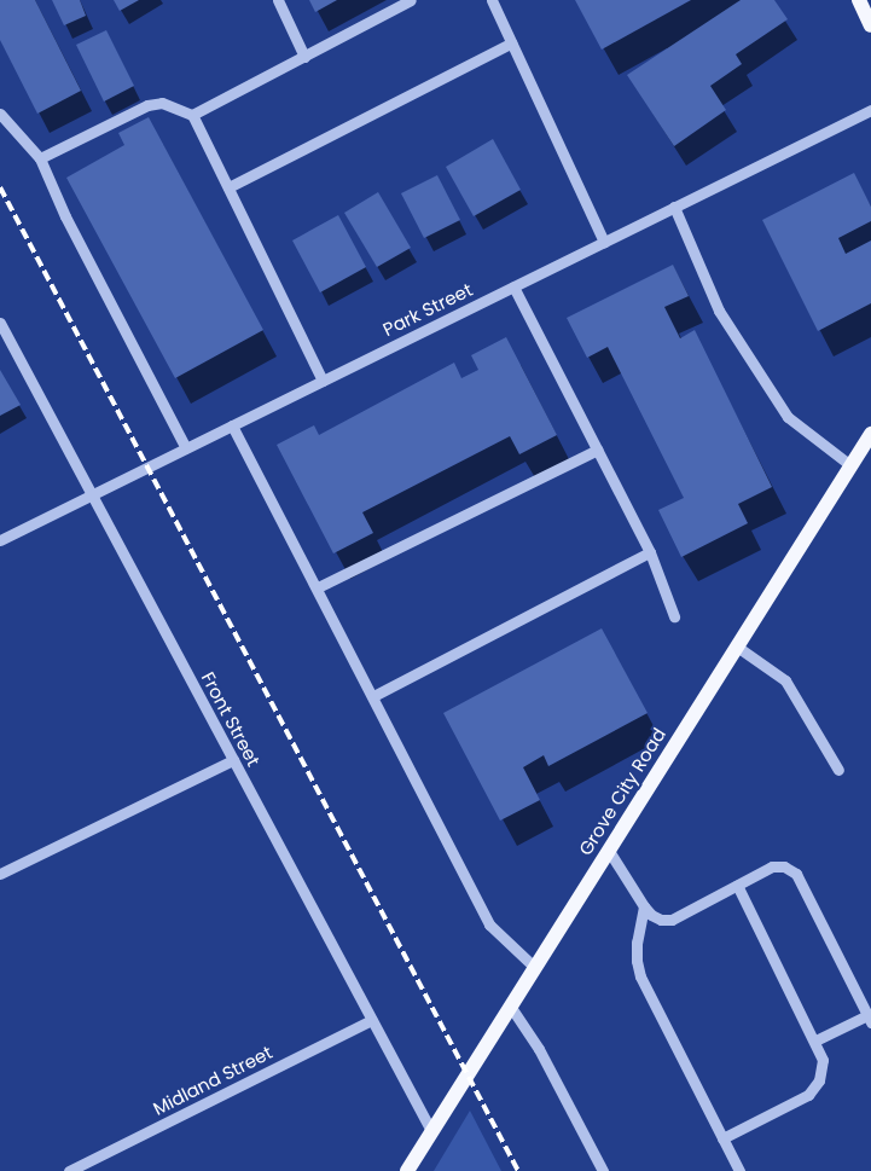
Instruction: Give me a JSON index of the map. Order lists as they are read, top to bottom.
{
  "streets": {
    "main road": ["Grove City Road"],
    "street": ["Park Street", "Front Street", "Midland Street"]
  },
  "crossings": [
    ["Park Street", "Front Street"],
    ["Front Street", "Grove City Road"],
    ["Front Street", "Midland Street"]
  ]
}
